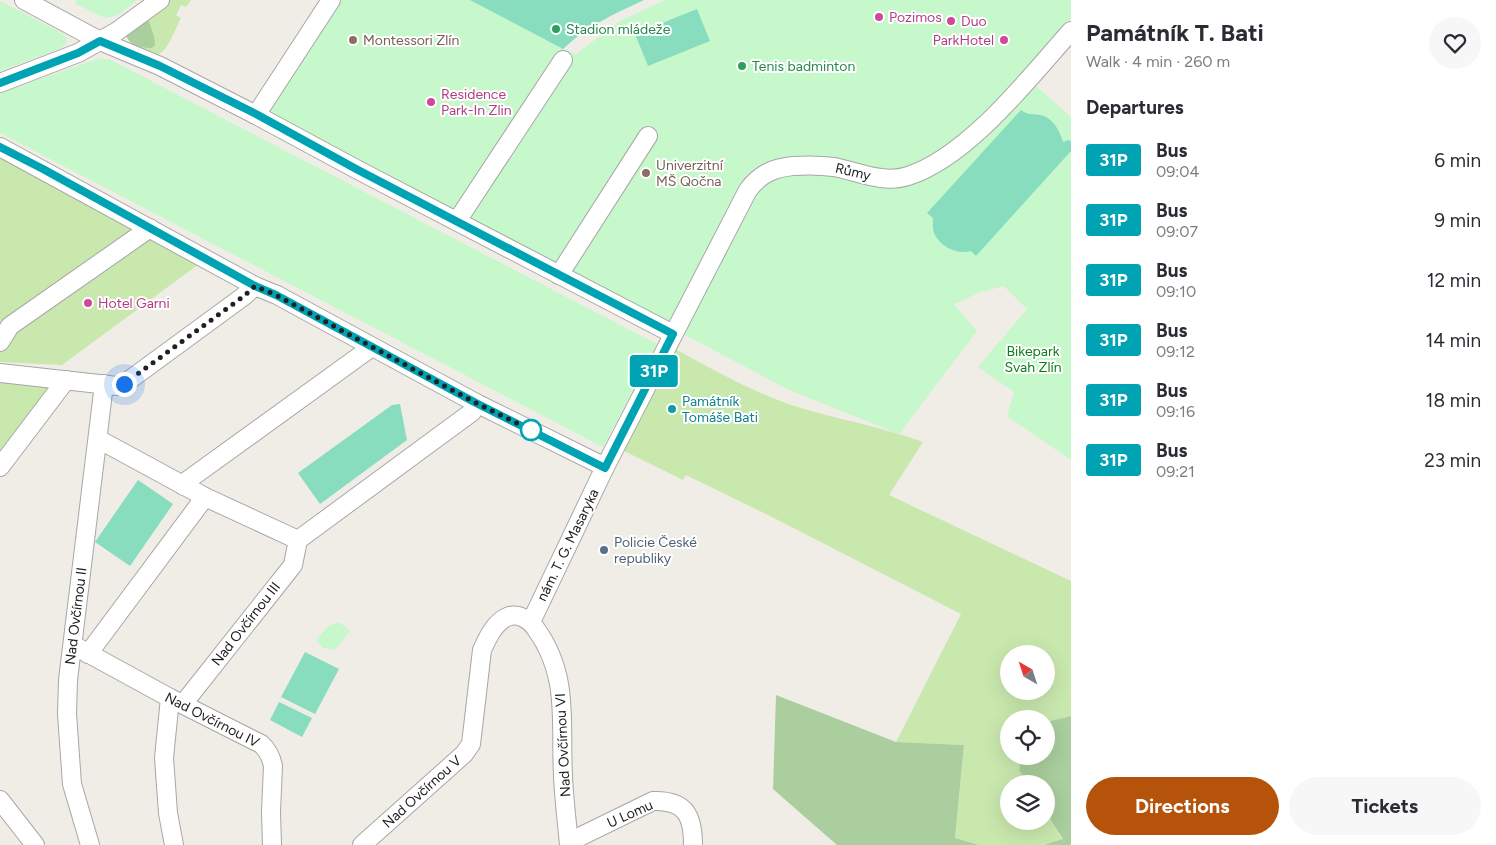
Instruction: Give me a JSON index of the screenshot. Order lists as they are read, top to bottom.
{
  "streets": {
    "street": [
      "Růmy",
      "nám. T. G. Masaryka",
      "Nad Ovčírnou II",
      "Nad Ovčírnou III",
      "Nad Ovčírnou IV",
      "Nad Ovčírnou VI",
      "Nad Ovčírnou V",
      "U Lomu"
    ]
  },
  "crossings": [
    ["Růmy", "nám. T. G. Masaryka"],
    ["nám. T. G. Masaryka", "Nad Ovčírnou VI"],
    ["nám. T. G. Masaryka", "Nad Ovčírnou V"],
    ["Nad Ovčírnou II", "Nad Ovčírnou IV"],
    ["Nad Ovčírnou III", "Nad Ovčírnou IV"],
    ["Nad Ovčírnou VI", "Nad Ovčírnou V"],
    ["Nad Ovčírnou VI", "U Lomu"]
  ],
  "parks": ["Bikepark Svah Zlín"],
  "places": [
    "Pozimos",
    "Duo",
    "Stadion mládeže",
    "Montessori Zlín",
    "ParkHotel",
    "Tenis badminton",
    "Residence Park-In Zlin",
    "Univerzitní MŠ Qočna",
    "Hotel Garni",
    "Památník Tomáše Bati",
    "Policie České republiky"
  ],
  "lines": ["bus line 31P"],
  "north": "top left",
  "page": {
    "on_map": "31P",
    "heading": [
      ["Památník T. Bati", "Walk · 4 min · 260 m"],
      "Departures"
    ],
    "list": [
      {
        "mark": "31P",
        "name": "Bus",
        "note": "09:04",
        "value": "6 min"
      },
      {
        "mark": "31P",
        "name": "Bus",
        "note": "09:07",
        "value": "9 min"
      },
      {
        "mark": "31P",
        "name": "Bus",
        "note": "09:10",
        "value": "12 min"
      },
      {
        "mark": "31P",
        "name": "Bus",
        "note": "09:12",
        "value": "14 min"
      },
      {
        "mark": "31P",
        "name": "Bus",
        "note": "09:16",
        "value": "18 min"
      },
      {
        "mark": "31P",
        "name": "Bus",
        "note": "09:21",
        "value": "23 min"
      }
    ],
    "buttons": ["Directions", "Tickets"]
  }
}
